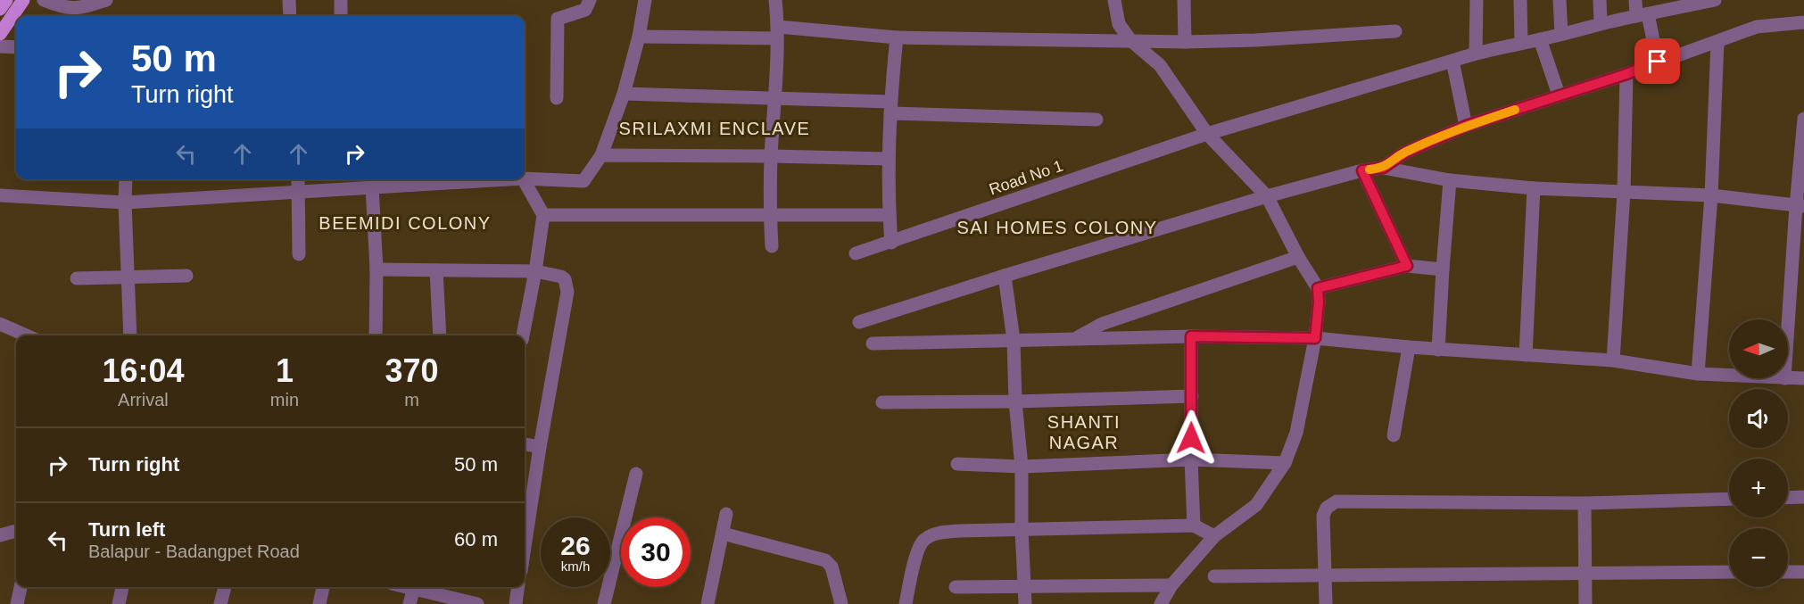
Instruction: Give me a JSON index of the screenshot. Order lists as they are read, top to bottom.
{
  "streets": {
    "street": ["Road No 1"]
  },
  "districts": [
    "SRILAXMI ENCLAVE",
    "BEEMIDI COLONY",
    "SAI HOMES COLONY",
    "SHANTI NAGAR"
  ],
  "north": "left",
  "page": {
    "turn": ["50 m", "Turn right"],
    "map_buttons": ["+", "−"],
    "eta": [
      "16:04",
      "Arrival",
      "1",
      "min",
      "370",
      "m"
    ],
    "list": [
      {
        "name": "Turn right",
        "value": "50 m"
      },
      {
        "name": "Turn left",
        "note": "Balapur - Badangpet Road",
        "value": "60 m"
      }
    ],
    "speed": "26 km/h",
    "limit": "30"
  }
}
